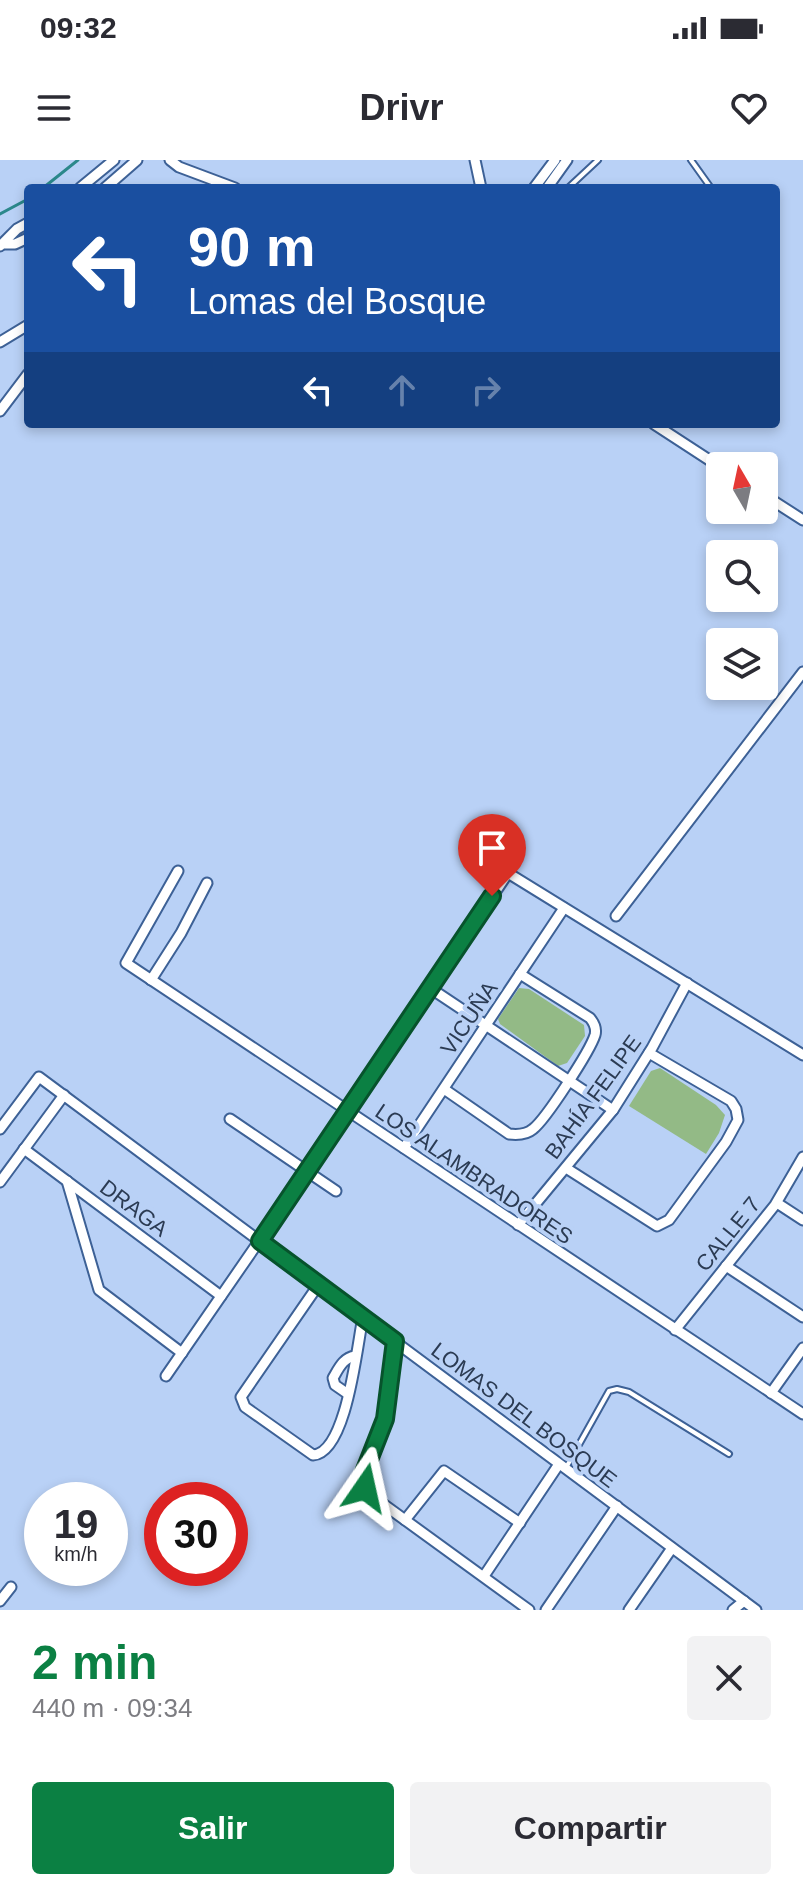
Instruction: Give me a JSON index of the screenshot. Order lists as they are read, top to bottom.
{
  "streets": {
    "street": [
      "VICUÑA",
      "BAHÍA FELIPE",
      "LOS ALAMBRADORES",
      "DRAGA",
      "CALLE 7",
      "LOMAS DEL BOSQUE"
    ]
  },
  "crossings": [
    ["VICUÑA", "LOS ALAMBRADORES"],
    ["BAHÍA FELIPE", "LOS ALAMBRADORES"],
    ["LOS ALAMBRADORES", "CALLE 7"]
  ],
  "north": "top",
  "page": {
    "status": "09:32",
    "header": "Drivr",
    "turn": ["90 m", "Lomas del Bosque"],
    "speed": "19 km/h",
    "limit": "30",
    "heading": ["2 min", "440 m · 09:34"],
    "buttons": ["Salir", "Compartir"]
  }
}
